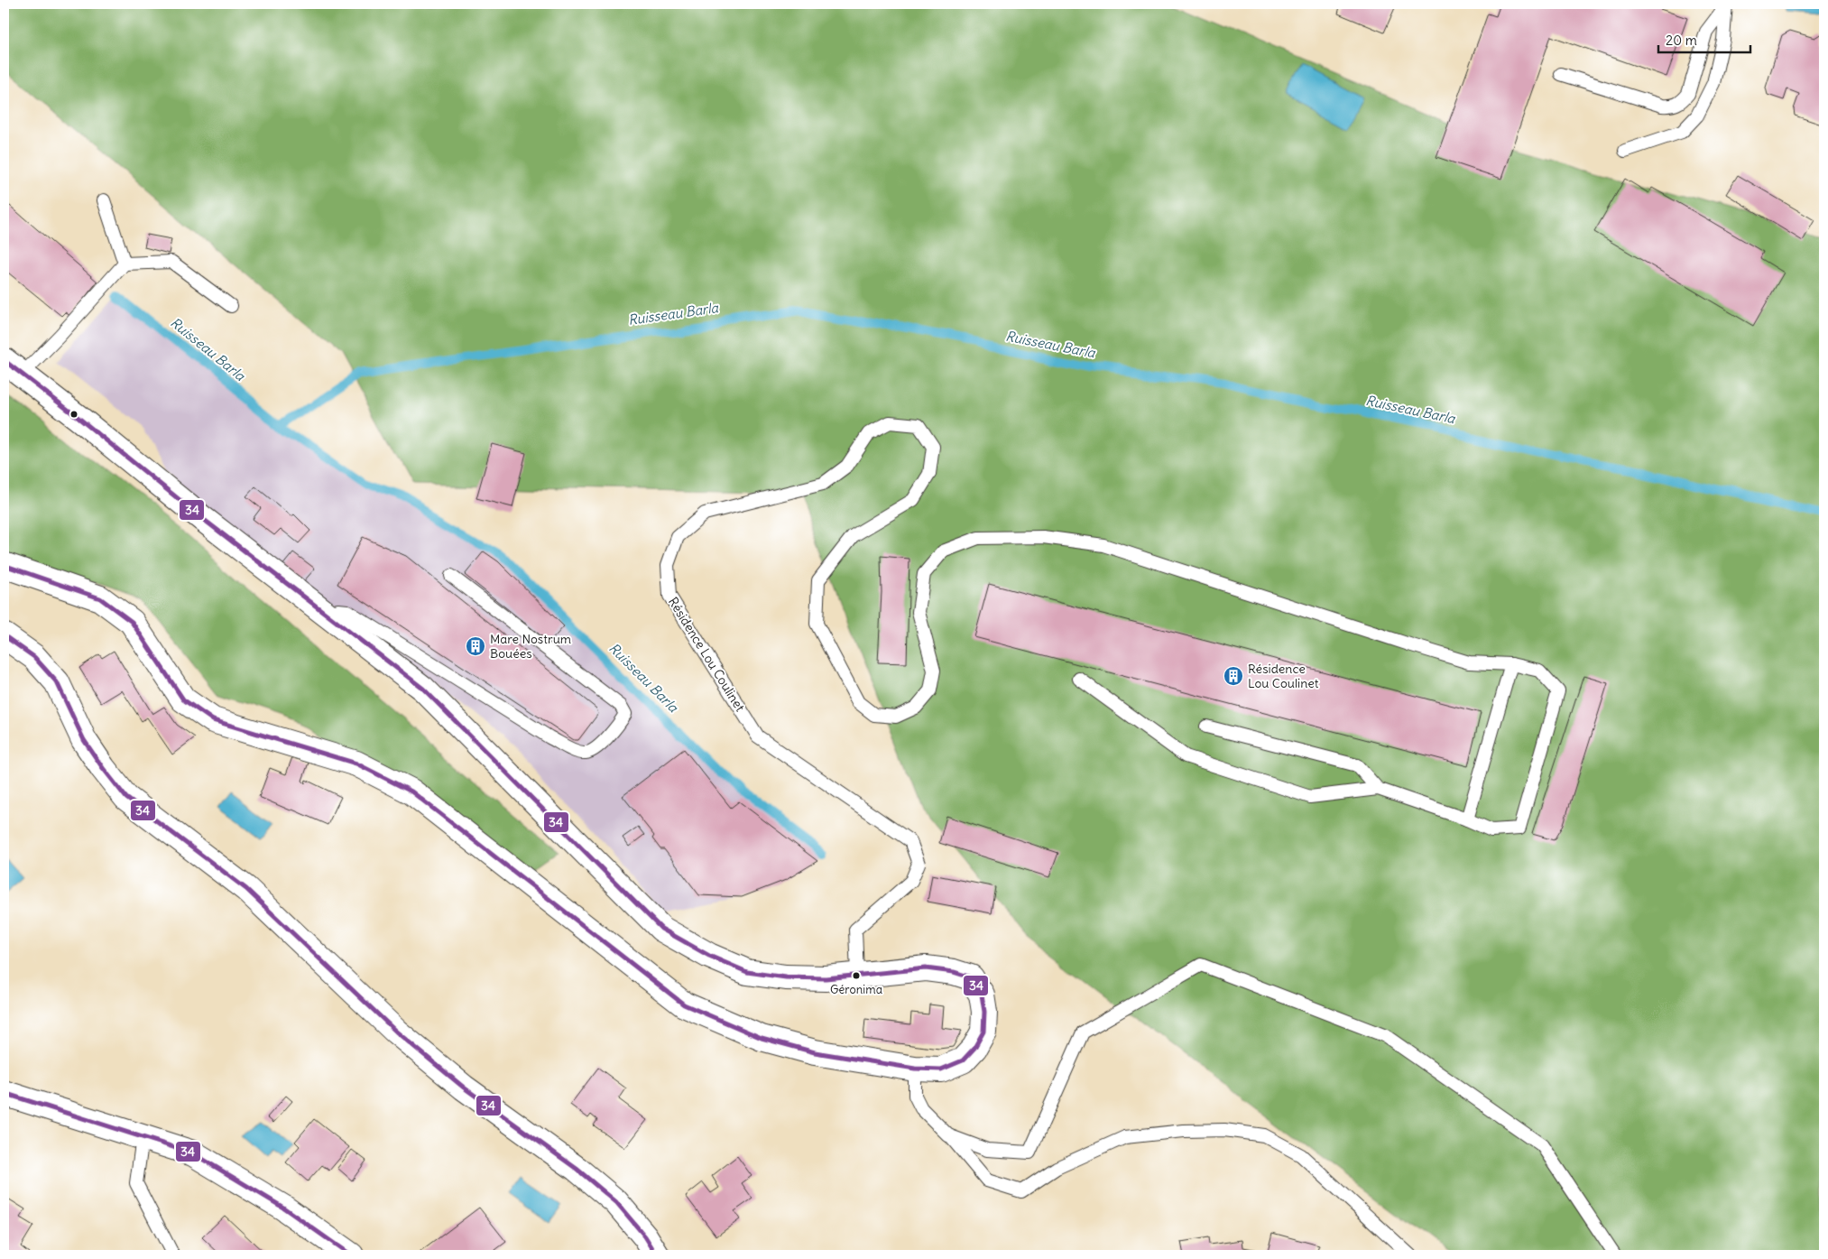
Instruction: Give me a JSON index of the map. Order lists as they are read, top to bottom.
{
  "streets": {
    "lane": ["Résidence Lou Coulinet"]
  },
  "water": ["Ruisseau Barla"],
  "places": {
    "building": ["Mare Nostrum Bouées", "Résidence Lou Coulinet"],
    "other": ["Géronima"]
  },
  "lines": ["transit line 34"],
  "scale_bar": "20 m"
}
